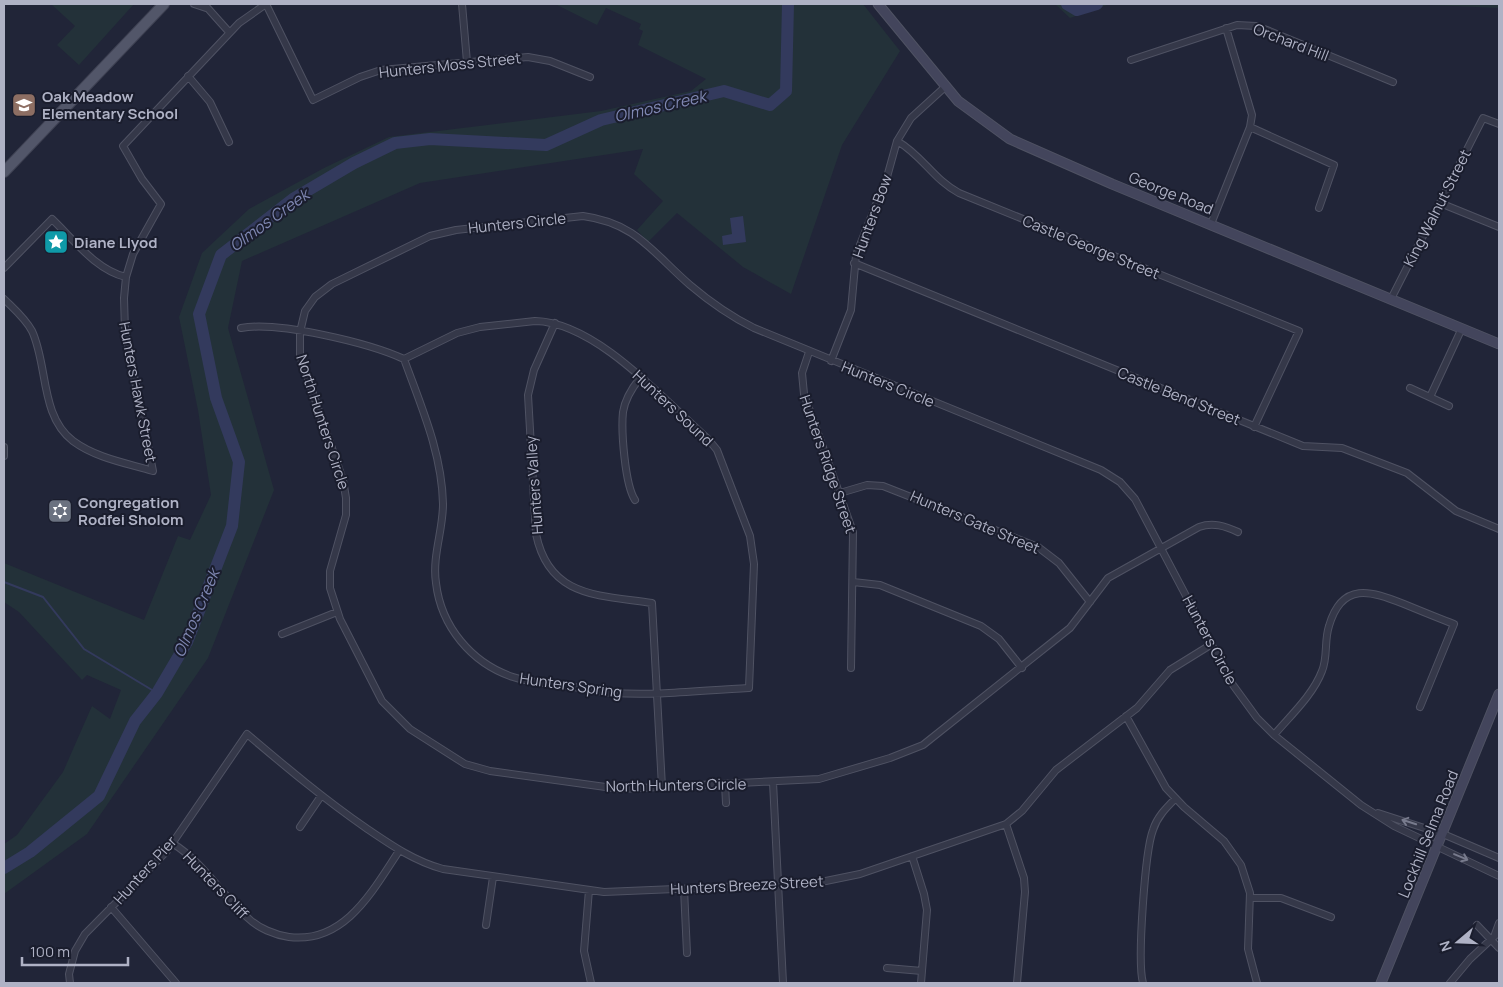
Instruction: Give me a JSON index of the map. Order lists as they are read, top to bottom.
{
  "streets": {
    "street": [
      "Orchard Hill",
      "Hunters Moss Street",
      "George Road",
      "King Walnut Street",
      "Hunters Bow",
      "Hunters Circle",
      "Castle George Street",
      "Hunters Hawk Street",
      "Castle Bend Street",
      "Hunters Sound",
      "North Hunters Circle",
      "Hunters Ridge Street",
      "Hunters Valley",
      "Hunters Gate Street",
      "Hunters Spring",
      "Lockhill Selma Road",
      "Hunters Pier",
      "Hunters Cliff",
      "Hunters Breeze Street"
    ]
  },
  "crossings": [
    ["Hunters Moss Street", "Hunters Hawk Street"],
    ["George Road", "King Walnut Street"],
    ["George Road", "Hunters Bow"],
    ["Hunters Bow", "Hunters Circle"],
    ["Hunters Bow", "Castle George Street"],
    ["Hunters Bow", "Castle Bend Street"],
    ["Hunters Circle", "North Hunters Circle"],
    ["Hunters Circle", "Hunters Ridge Street"],
    ["Hunters Circle", "Lockhill Selma Road"],
    ["Hunters Circle", "Hunters Breeze Street"],
    ["Castle George Street", "Castle Bend Street"],
    ["Hunters Sound", "Hunters Valley"],
    ["Hunters Sound", "Hunters Spring"],
    ["North Hunters Circle", "Hunters Gate Street"],
    ["Hunters Ridge Street", "Hunters Gate Street"],
    ["Hunters Valley", "Hunters Spring"],
    ["Hunters Pier", "Hunters Cliff"],
    ["Hunters Pier", "Hunters Breeze Street"],
    ["Hunters Cliff", "Hunters Breeze Street"]
  ],
  "water": ["Olmos Creek"],
  "places": {
    "school or university": ["Oak Meadow Elementary School"],
    "place": ["Diane Llyod"],
    "synagogue": ["Congregation Rodfei Sholom"]
  },
  "scale_bar": "100 m",
  "north": "left"
}
